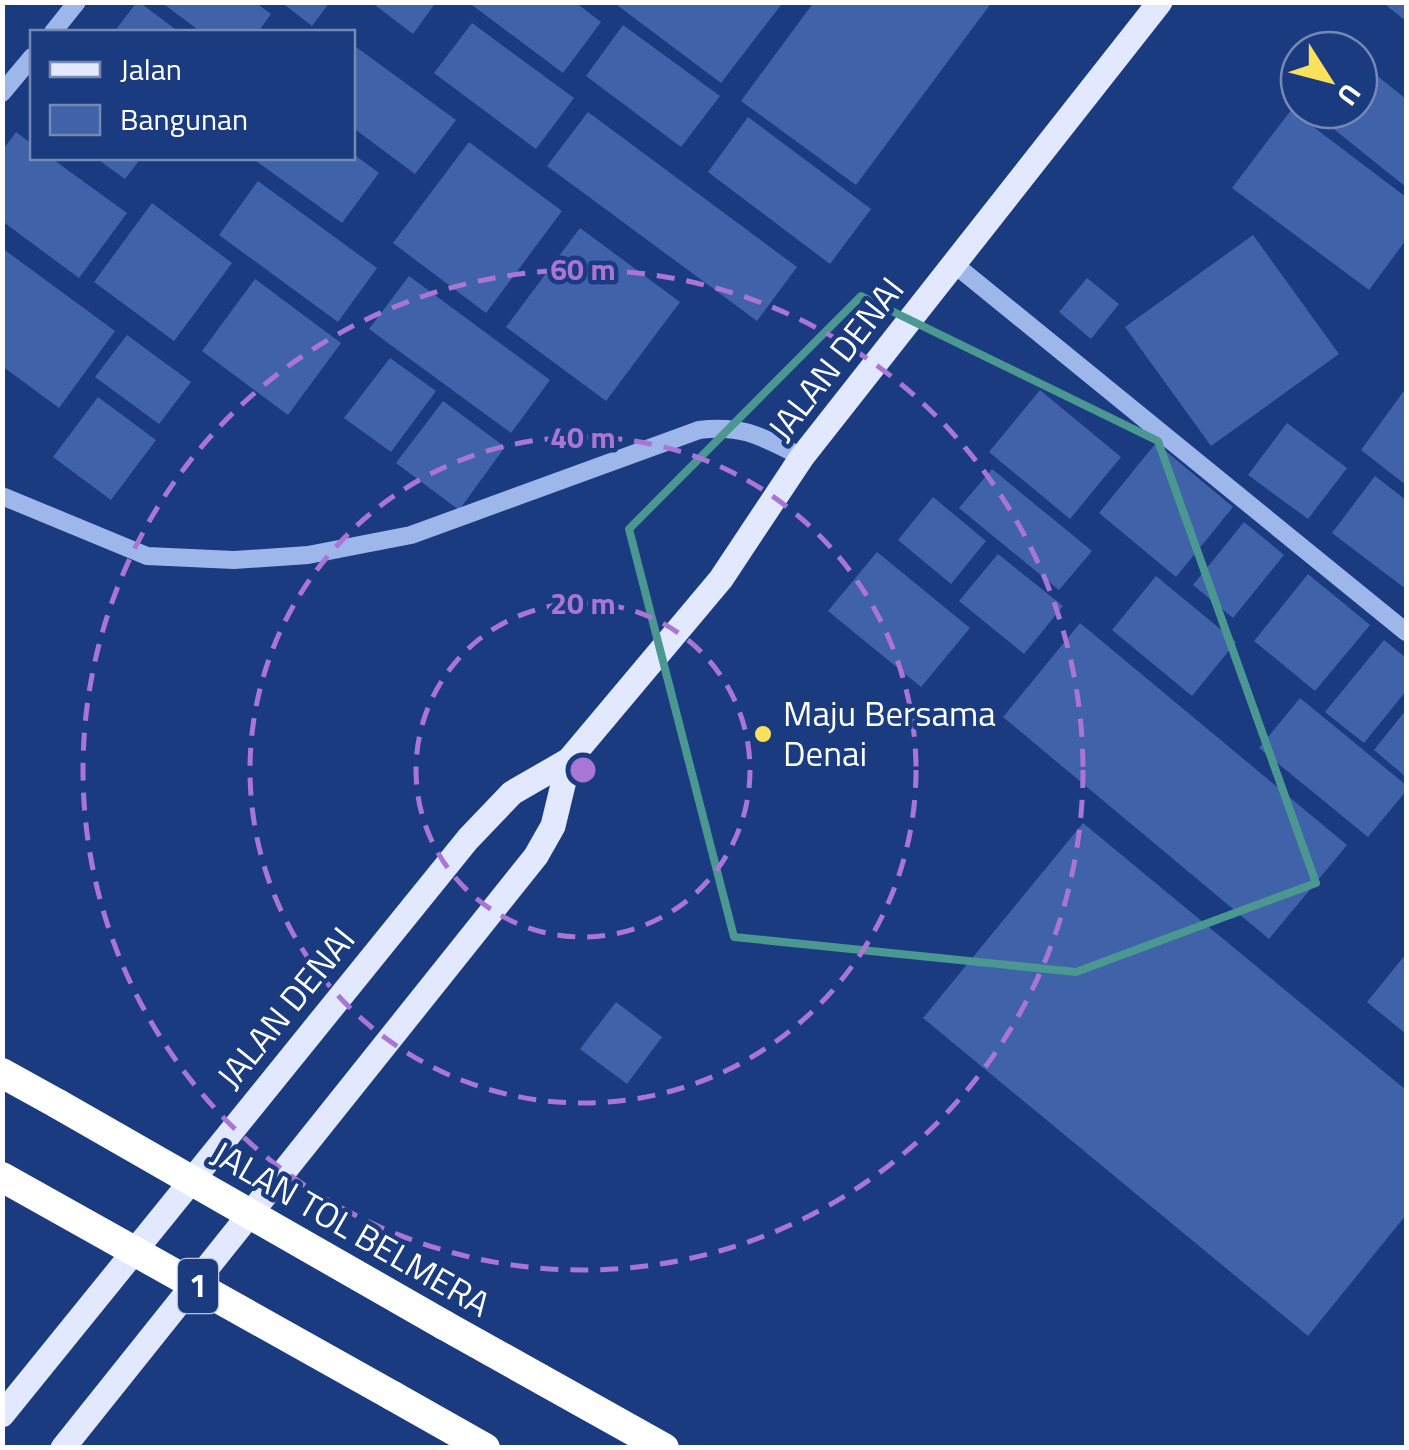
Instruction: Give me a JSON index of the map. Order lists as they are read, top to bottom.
{
  "streets": {
    "highway": ["JALAN TOL BELMERA", "1"],
    "main road": ["JALAN DENAI"]
  },
  "places": ["Maju Bersama Denai"],
  "legend": ["Jalan", "Bangunan"],
  "north": "bottom right",
  "rings": ["60 m", "40 m", "20 m"]
}
